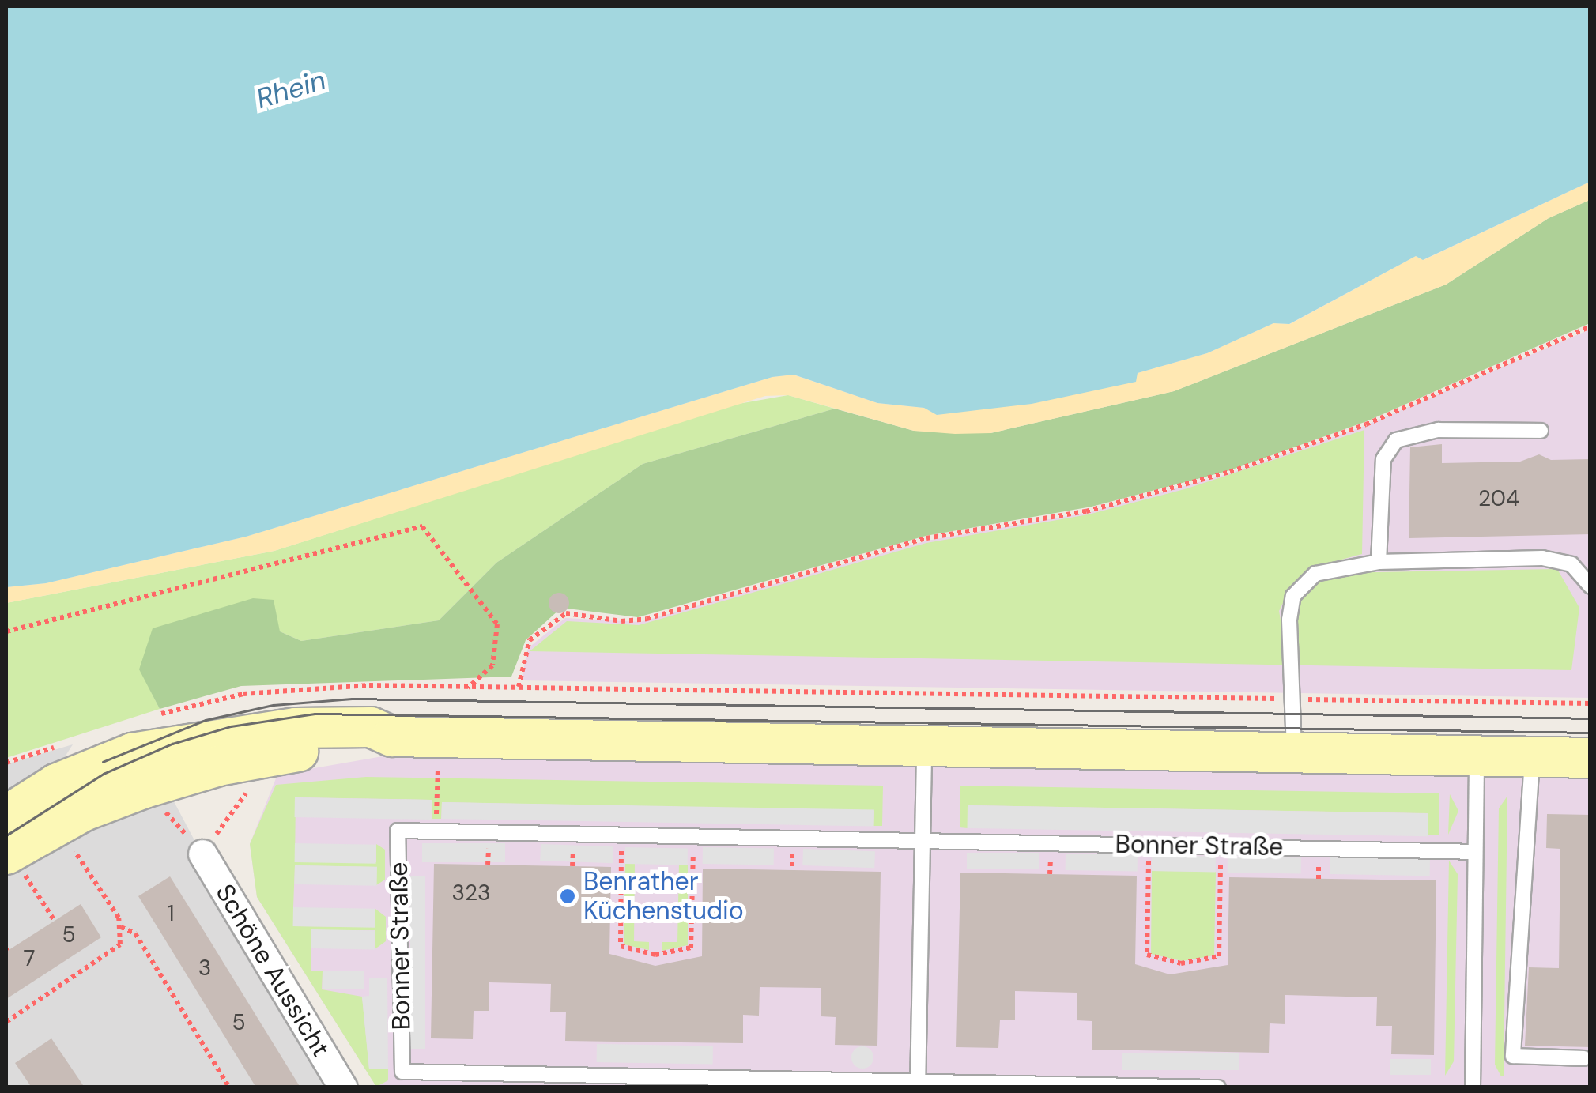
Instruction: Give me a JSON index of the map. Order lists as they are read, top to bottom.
{
  "streets": {
    "street": ["Schöne Aussicht"],
    "lane": ["Bonner Straße"]
  },
  "water": ["Rhein"],
  "places": ["Benrather Küchenstudio"],
  "house_numbers": [
    "204",
    "323",
    "1",
    "5",
    "7",
    "3",
    "5"
  ]
}
